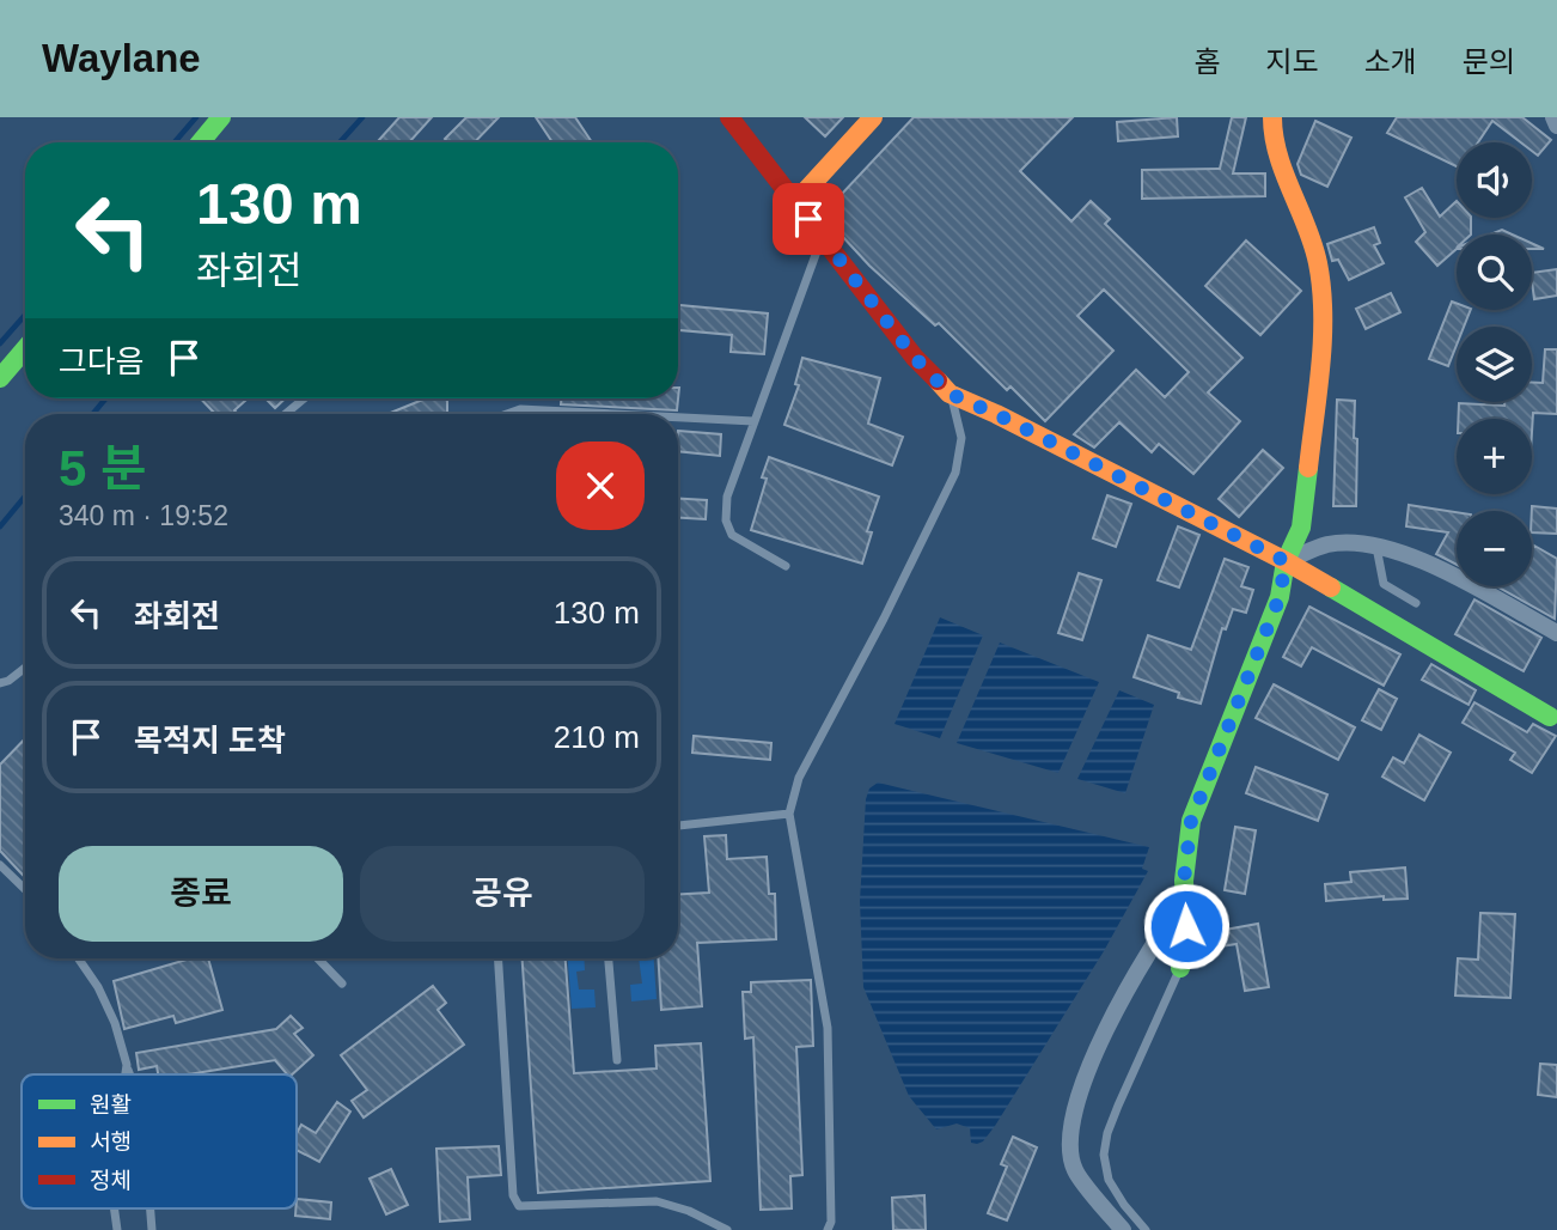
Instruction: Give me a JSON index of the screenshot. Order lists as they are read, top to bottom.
{
  "legend": ["원활", "서행", "정체"],
  "page": {
    "header": "Waylane",
    "nav": [
      "홈",
      "지도",
      "소개",
      "문의"
    ],
    "map_buttons": ["+", "−"],
    "turn": ["130 m", "좌회전"],
    "then": "그다음",
    "heading": ["5 분", "340 m · 19:52"],
    "list": [
      {
        "name": "좌회전",
        "value": "130 m"
      },
      {
        "name": "목적지 도착",
        "value": "210 m"
      }
    ],
    "buttons": ["종료", "공유"]
  }
}
